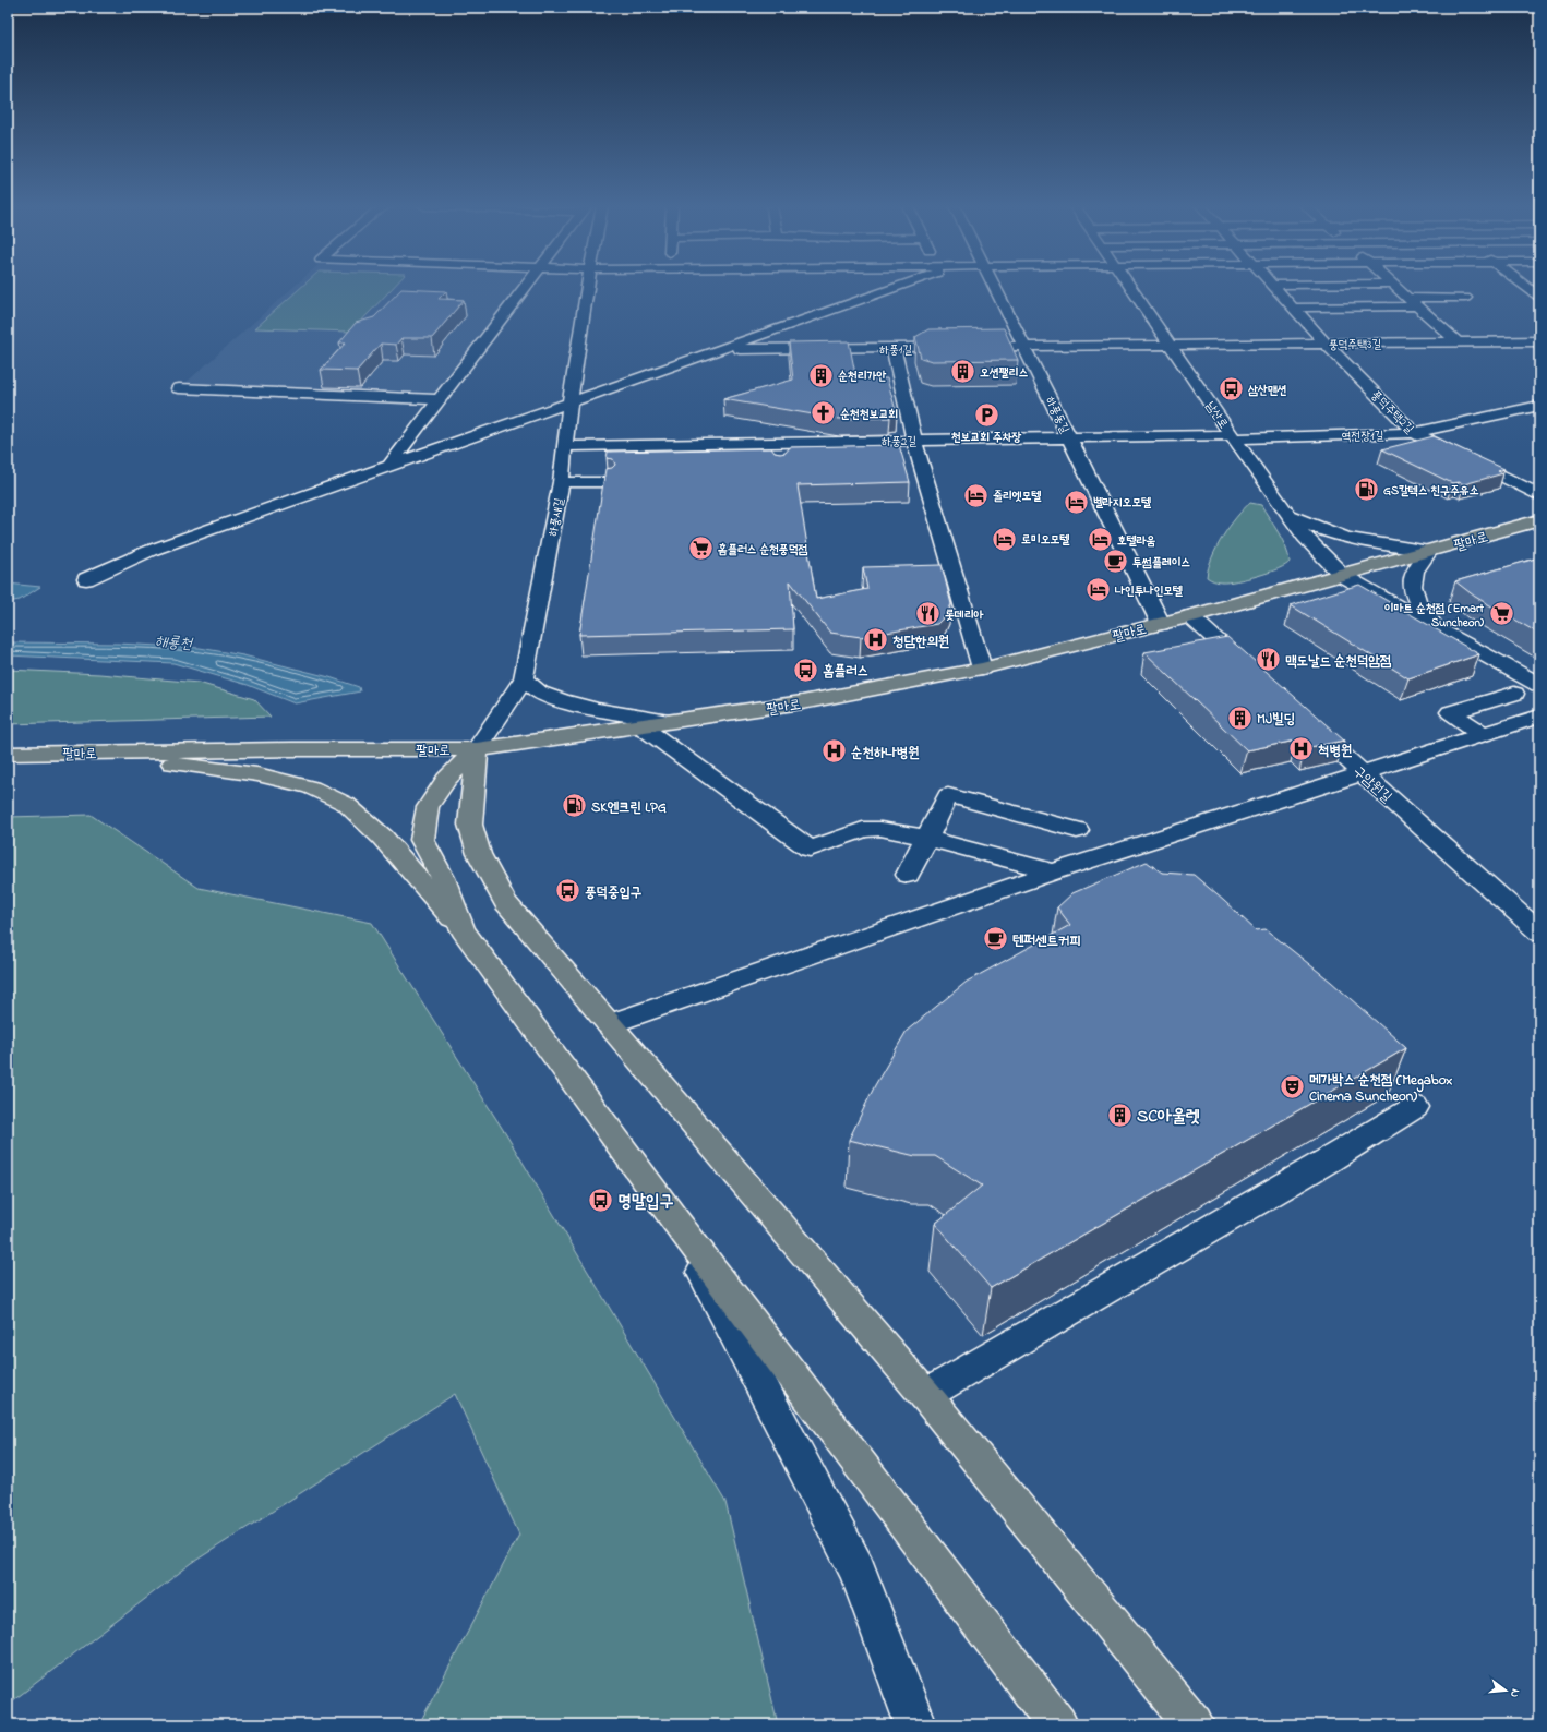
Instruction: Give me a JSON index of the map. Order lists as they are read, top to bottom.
{
  "streets": {
    "main road": ["팔마로"],
    "street": [
      "풍덕주택3길",
      "하풍1길",
      "풍덕주택2길",
      "하풍동길",
      "남산로",
      "역전장1길",
      "하풍2길",
      "하풍새길",
      "구암원길"
    ]
  },
  "crossings": [
    ["풍덕주택3길", "하풍1길"],
    ["풍덕주택3길", "풍덕주택2길"],
    ["풍덕주택3길", "남산로"],
    ["하풍1길", "하풍동길"],
    ["하풍1길", "남산로"],
    ["풍덕주택2길", "역전장1길"],
    ["하풍동길", "하풍2길"],
    ["하풍동길", "팔마로"],
    ["남산로", "역전장1길"],
    ["남산로", "하풍2길"],
    ["남산로", "팔마로"],
    ["역전장1길", "하풍2길"],
    ["하풍2길", "하풍새길"],
    ["하풍새길", "팔마로"]
  ],
  "water": ["해룡천"],
  "places": {
    "building": [
      "오션팰리스",
      "순천리가안",
      "MJ빌딩",
      "SC아울렛"
    ],
    "bus stop": [
      "삼산맨션",
      "홈플러스",
      "풍덕중입구",
      "명말입구"
    ],
    "church": ["순천천보교회"],
    "parking": ["천보교회 주차장"],
    "fuel station": ["GS칼텍스 친구주유소", "SK엔크린 LPG"],
    "hotel": [
      "줄리엣모텔",
      "벨라지오모텔",
      "로미오모텔",
      "호텔라움",
      "나인투나인모텔"
    ],
    "supermarket": ["홈플러스 순천풍덕점", "이마트 순천점 (Emart Suncheon)"],
    "cafe": ["투썸플레이스", "텐퍼센트커피"],
    "restaurant": ["롯데리아", "맥도날드 순천덕암점"],
    "hospital": ["청담한의원", "척병원", "순천하나병원"],
    "theatre": ["메가박스 순천점 (Megabox Cinema Suncheon)"]
  },
  "north": "right"
}
